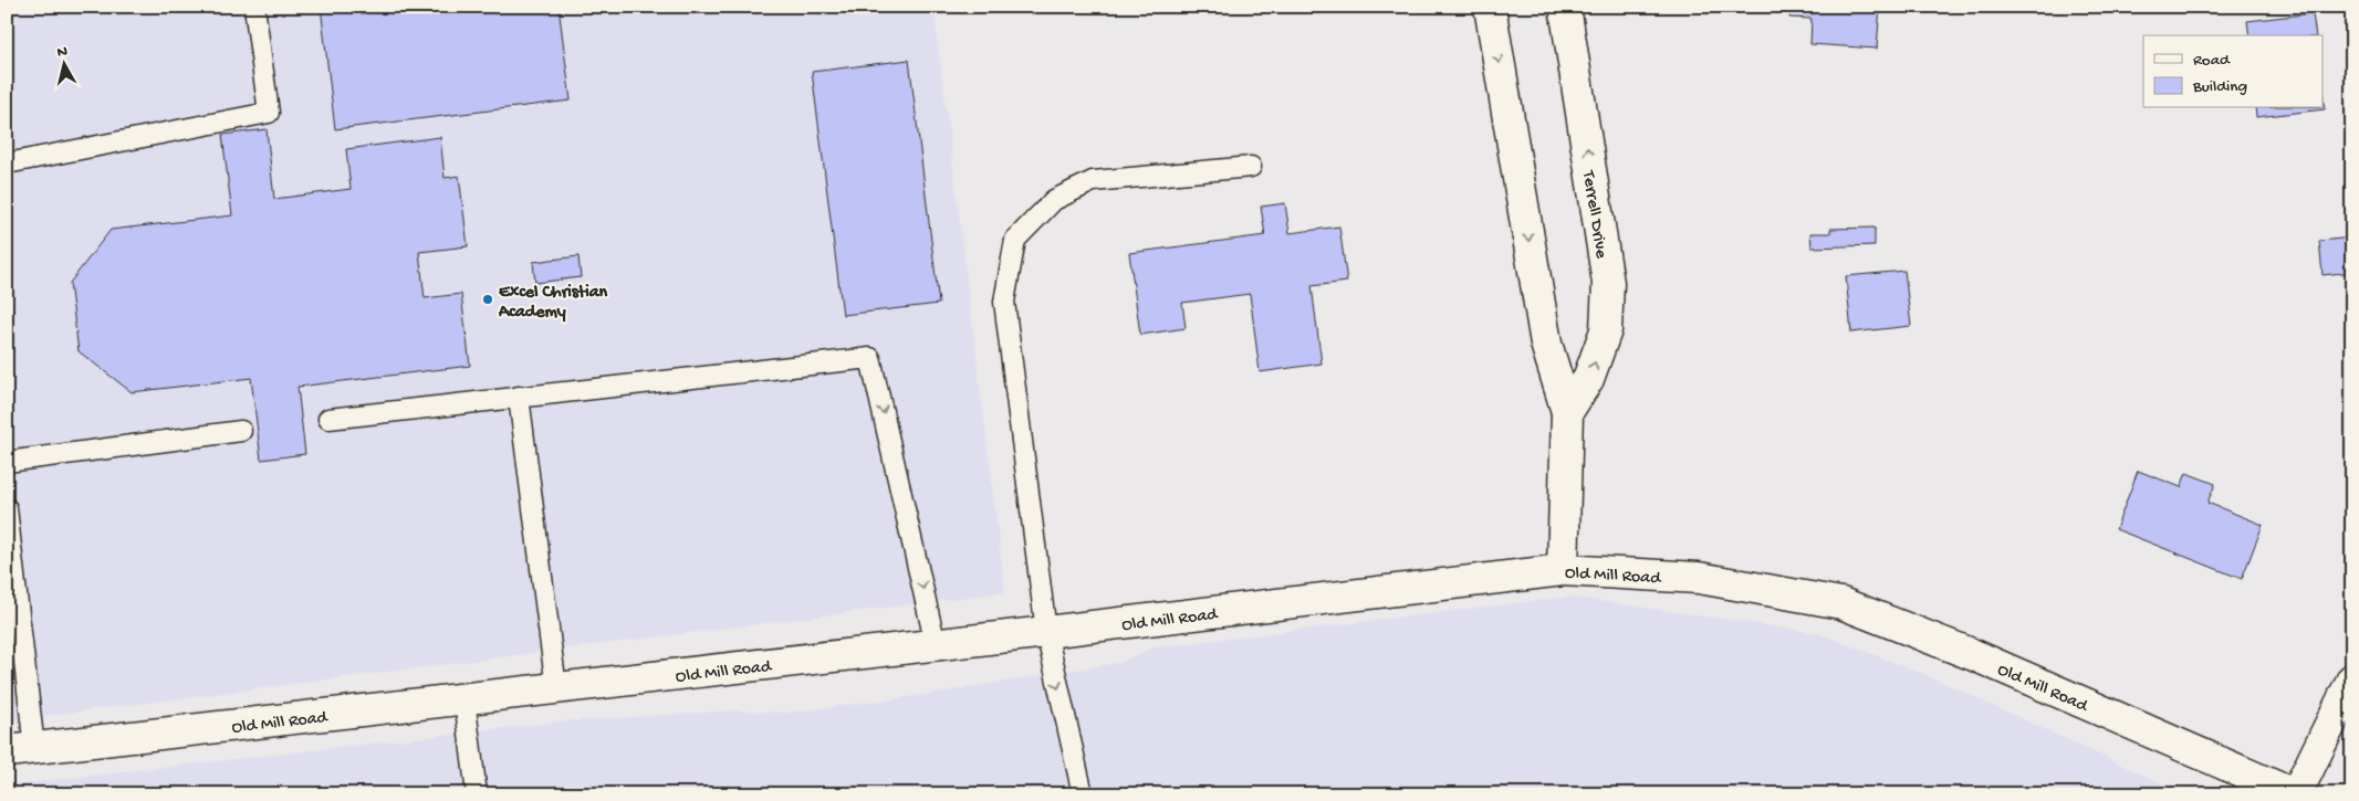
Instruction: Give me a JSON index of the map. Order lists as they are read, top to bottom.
{
  "streets": {
    "street": ["Terrell Drive", "Old Mill Road"]
  },
  "crossings": [
    ["Terrell Drive", "Old Mill Road"]
  ],
  "places": ["Excel Christian Academy"],
  "legend": ["Road", "Building"],
  "north": "top"
}
